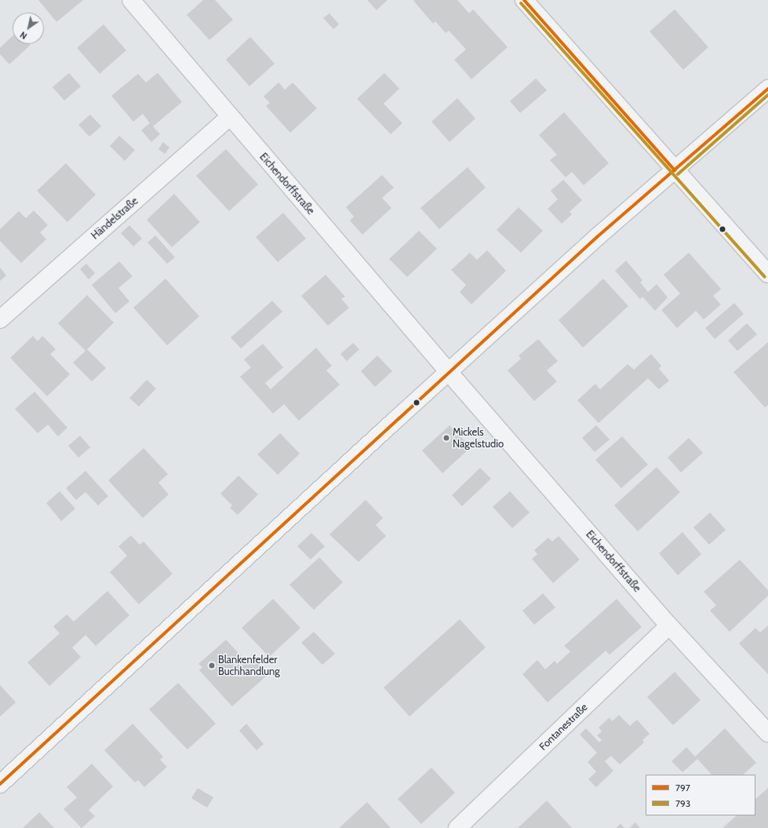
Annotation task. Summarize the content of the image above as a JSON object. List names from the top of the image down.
{
  "streets": {
    "street": ["Eichendorffstraße", "Händelstraße", "Fontanestraße"]
  },
  "crossings": [
    ["Eichendorffstraße", "Händelstraße"],
    ["Eichendorffstraße", "Fontanestraße"]
  ],
  "places": ["Mickels Nagelstudio", "Blankenfelder Buchhandlung"],
  "lines": ["transit line 797", "transit line 793"],
  "legend": ["797", "793"],
  "north": "bottom left"
}
